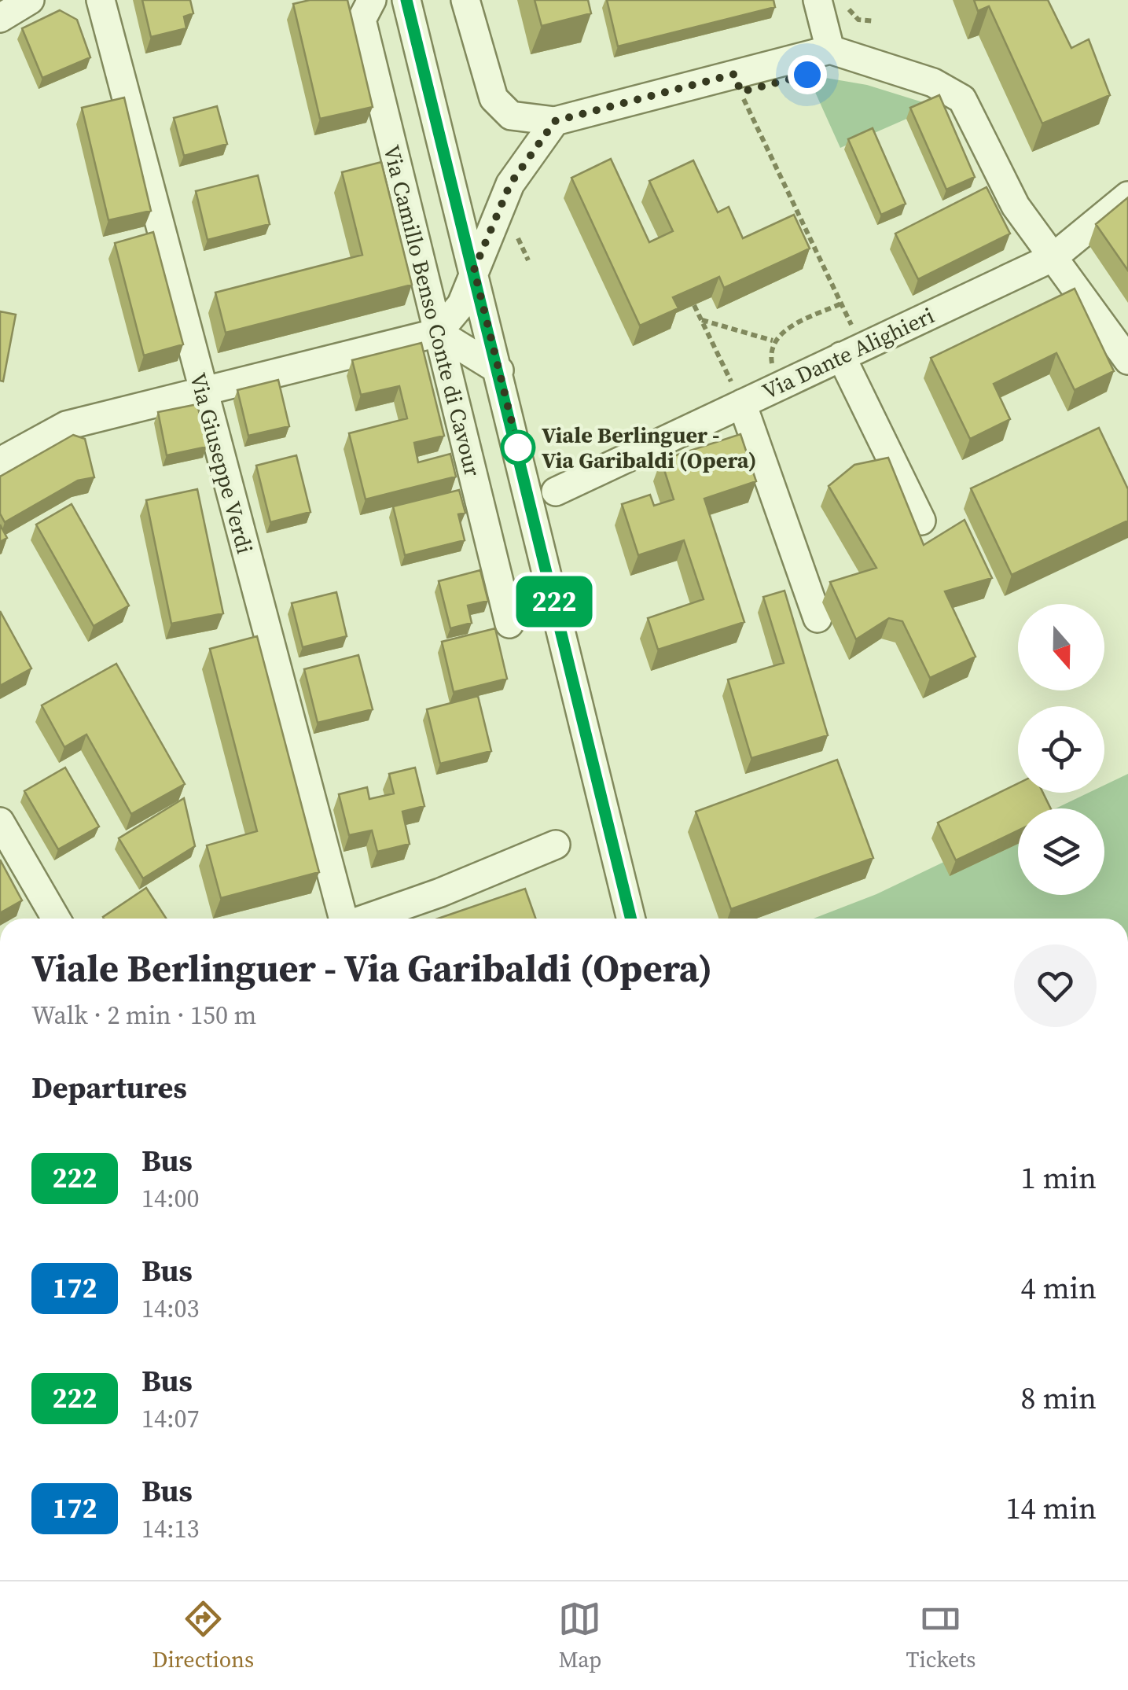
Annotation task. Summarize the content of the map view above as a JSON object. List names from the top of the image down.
{
  "streets": {
    "street": ["Via Camillo Benso Conte di Cavour", "Via Dante Alighieri", "Via Giuseppe Verdi"]
  },
  "places": ["Viale Berlinguer - Via Garibaldi (Opera)"],
  "lines": ["bus line 222"],
  "north": "bottom",
  "page": {
    "on_map": "222",
    "heading": [
      ["Viale Berlinguer - Via Garibaldi (Opera)", "Walk · 2 min · 150 m"],
      "Departures"
    ],
    "list": [
      {
        "mark": "222",
        "name": "Bus",
        "note": "14:00",
        "value": "1 min"
      },
      {
        "mark": "172",
        "name": "Bus",
        "note": "14:03",
        "value": "4 min"
      },
      {
        "mark": "222",
        "name": "Bus",
        "note": "14:07",
        "value": "8 min"
      },
      {
        "mark": "172",
        "name": "Bus",
        "note": "14:13",
        "value": "14 min"
      }
    ],
    "tabs": ["Directions", "Map", "Tickets"]
  }
}
